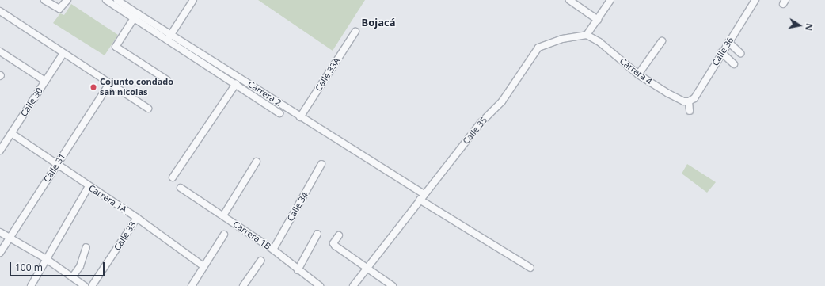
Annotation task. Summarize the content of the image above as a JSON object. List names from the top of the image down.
{
  "streets": {
    "street": [
      "Calle 36",
      "Carrera 4",
      "Calle 33A",
      "Carrera 2",
      "Calle 30",
      "Calle 35",
      "Calle 31",
      "Carrera 1A",
      "Calle 34",
      "Carrera 1B",
      "Calle 33"
    ]
  },
  "crossings": [
    ["Calle 36", "Carrera 4"],
    ["Carrera 4", "Calle 35"],
    ["Calle 33A", "Carrera 2"],
    ["Carrera 2", "Calle 35"],
    ["Calle 30", "Carrera 1A"],
    ["Calle 31", "Carrera 1A"],
    ["Carrera 1A", "Calle 33"],
    ["Calle 34", "Carrera 1B"]
  ],
  "districts": ["Bojacá"],
  "places": ["Cojunto condado san nicolas"],
  "scale_bar": "100 m",
  "north": "right"
}
